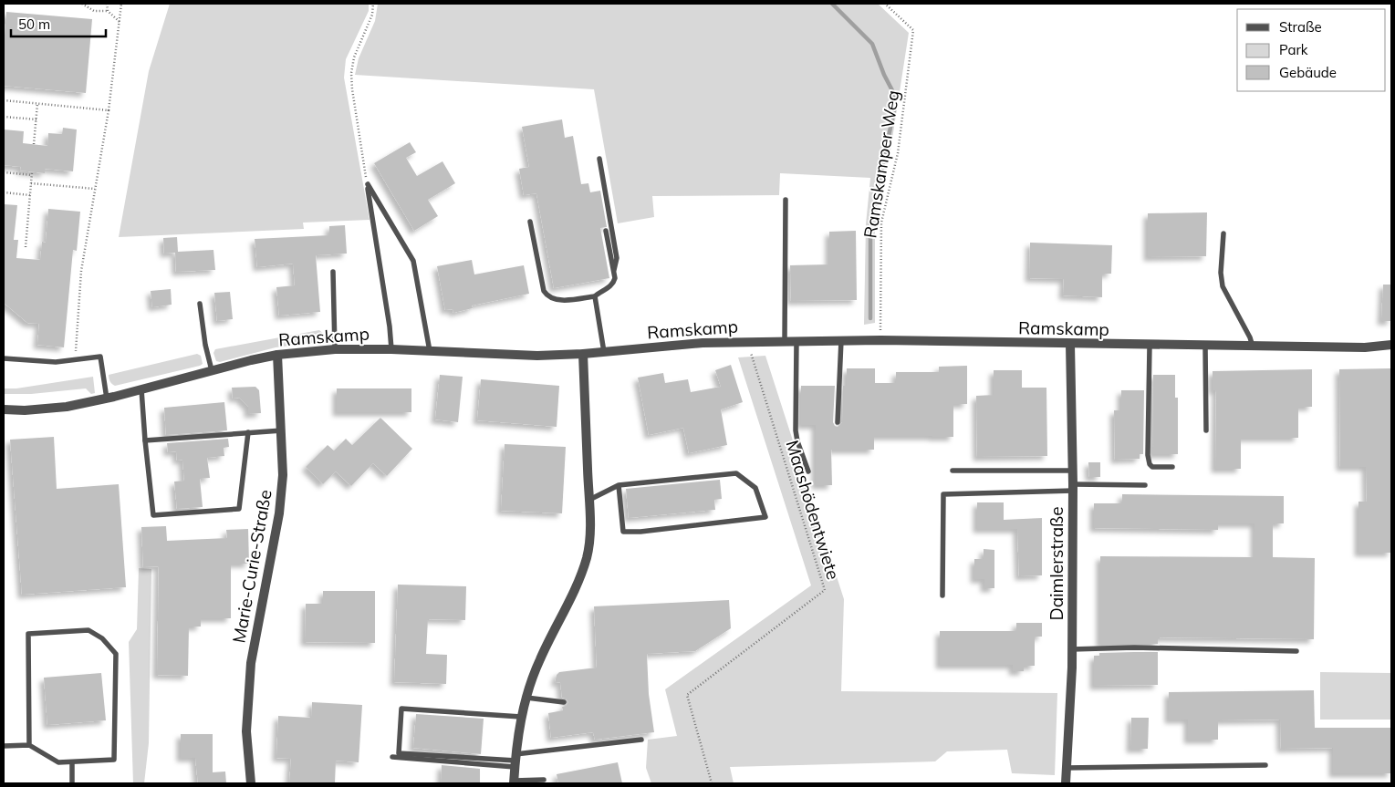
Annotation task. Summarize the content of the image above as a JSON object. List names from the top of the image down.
{
  "streets": {
    "street": ["Ramskamp", "Daimlerstraße", "Marie-Curie-Straße"],
    "path": ["Ramskamper Weg", "Maashödentwiete"]
  },
  "crossings": [
    ["Ramskamper Weg", "Ramskamp"],
    ["Ramskamp", "Maashödentwiete"],
    ["Ramskamp", "Daimlerstraße"],
    ["Ramskamp", "Marie-Curie-Straße"]
  ],
  "legend": ["Straße", "Park", "Gebäude"],
  "scale_bar": "50 m"
}
